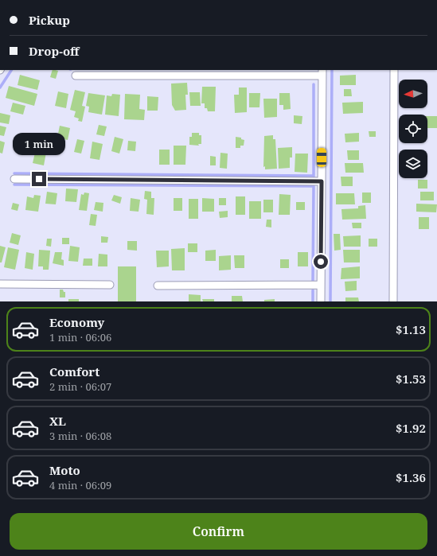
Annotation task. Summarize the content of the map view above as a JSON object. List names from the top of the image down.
{
  "north": "left",
  "page": {
    "banner": ["Pickup", "Drop-off"],
    "bubble": "1 min",
    "list": [
      {
        "name": "Economy",
        "note": "1 min · 06:06",
        "value": "$1.13"
      },
      {
        "name": "Comfort",
        "note": "2 min · 06:07",
        "value": "$1.53"
      },
      {
        "name": "XL",
        "note": "3 min · 06:08",
        "value": "$1.92"
      },
      {
        "name": "Moto",
        "note": "4 min · 06:09",
        "value": "$1.36"
      }
    ],
    "buttons": "Confirm"
  }
}
